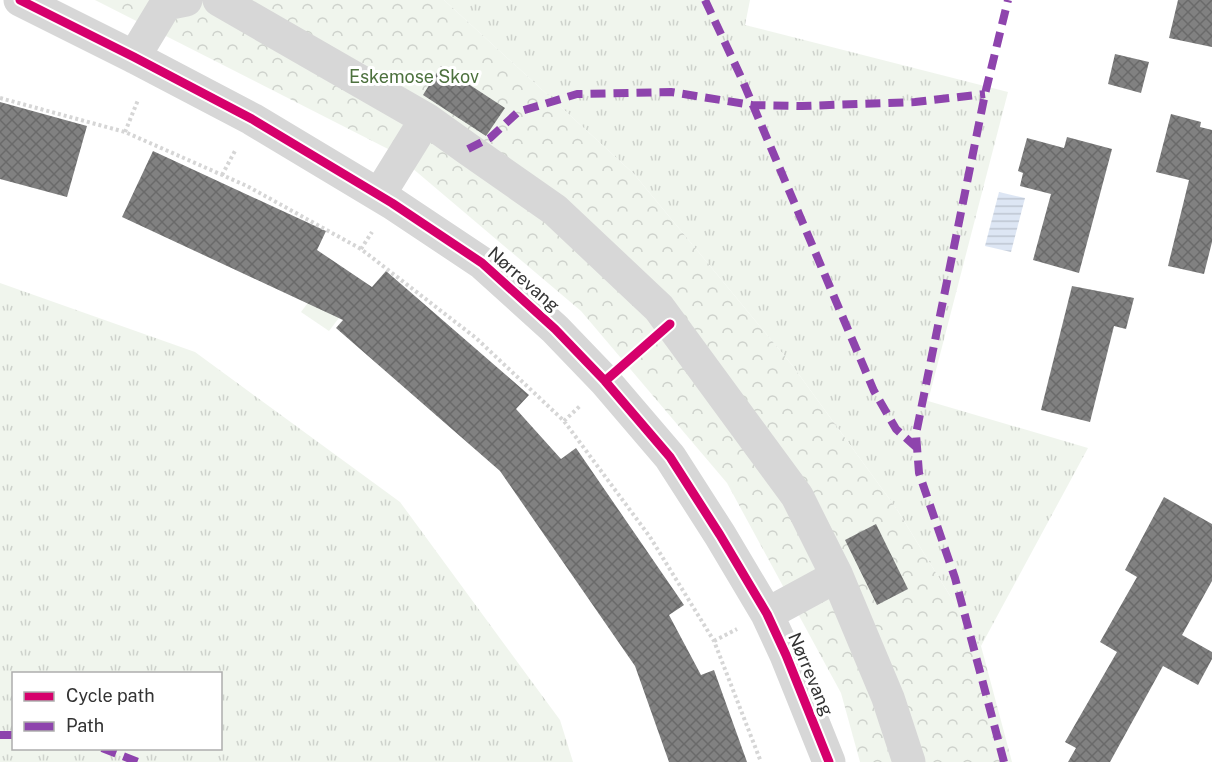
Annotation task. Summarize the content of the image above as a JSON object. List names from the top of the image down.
{
  "streets": {
    "street": ["Nørrevang"]
  },
  "parks": ["Eskemose Skov"],
  "legend": ["Cycle path", "Path"]
}
